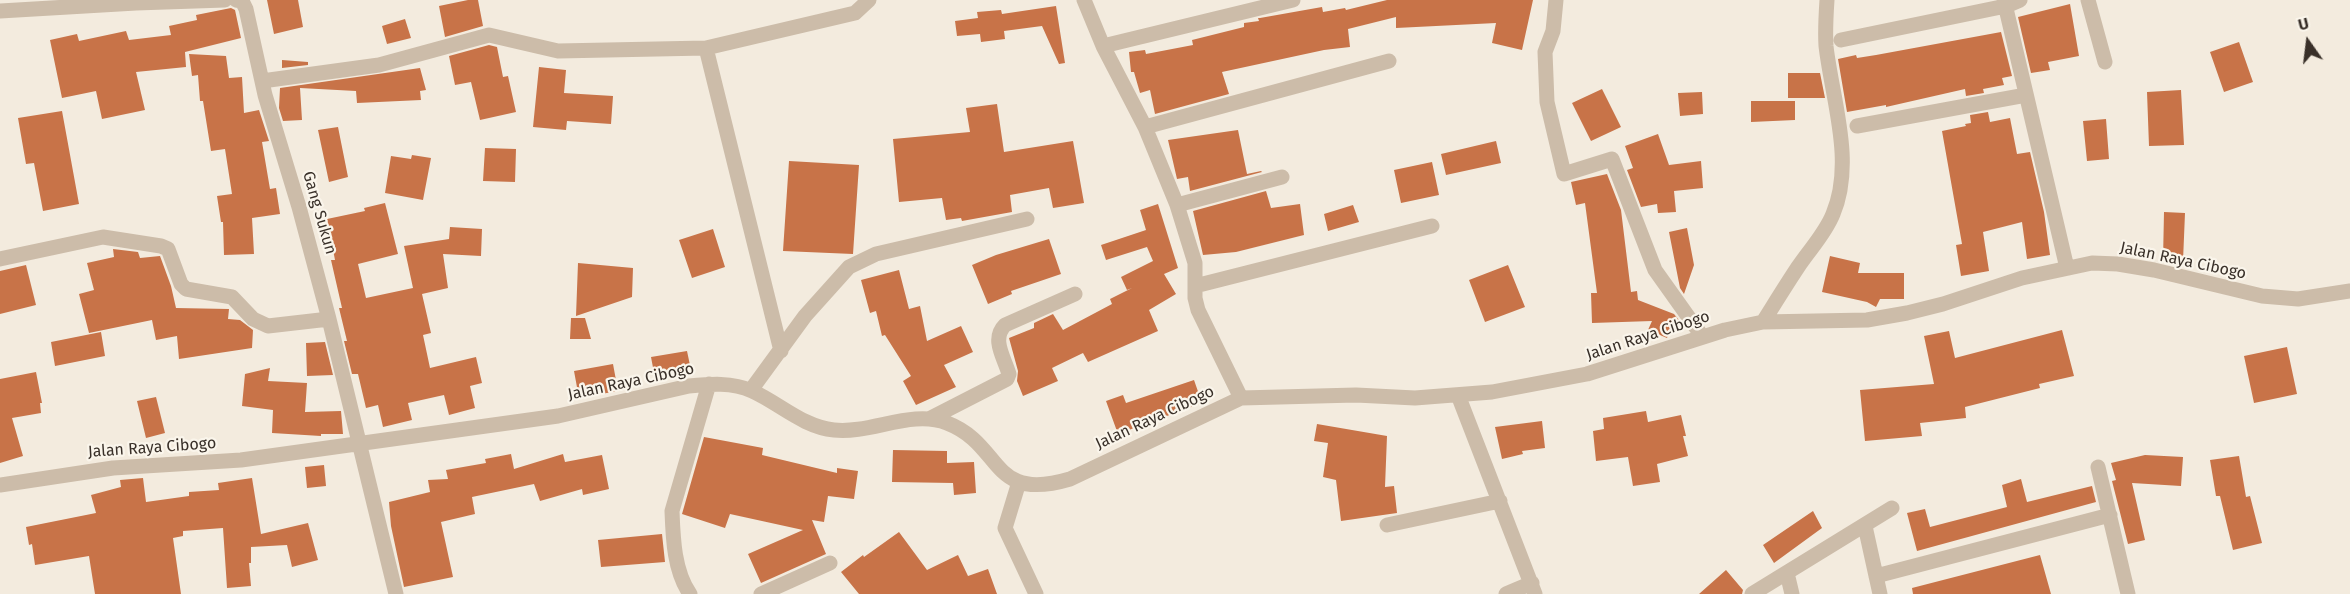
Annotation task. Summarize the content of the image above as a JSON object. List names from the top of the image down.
{
  "streets": {
    "street": ["Gang Sukun", "Jalan Raya Cibogo"]
  },
  "crossings": [
    ["Gang Sukun", "Jalan Raya Cibogo"]
  ],
  "north": "top"
}
